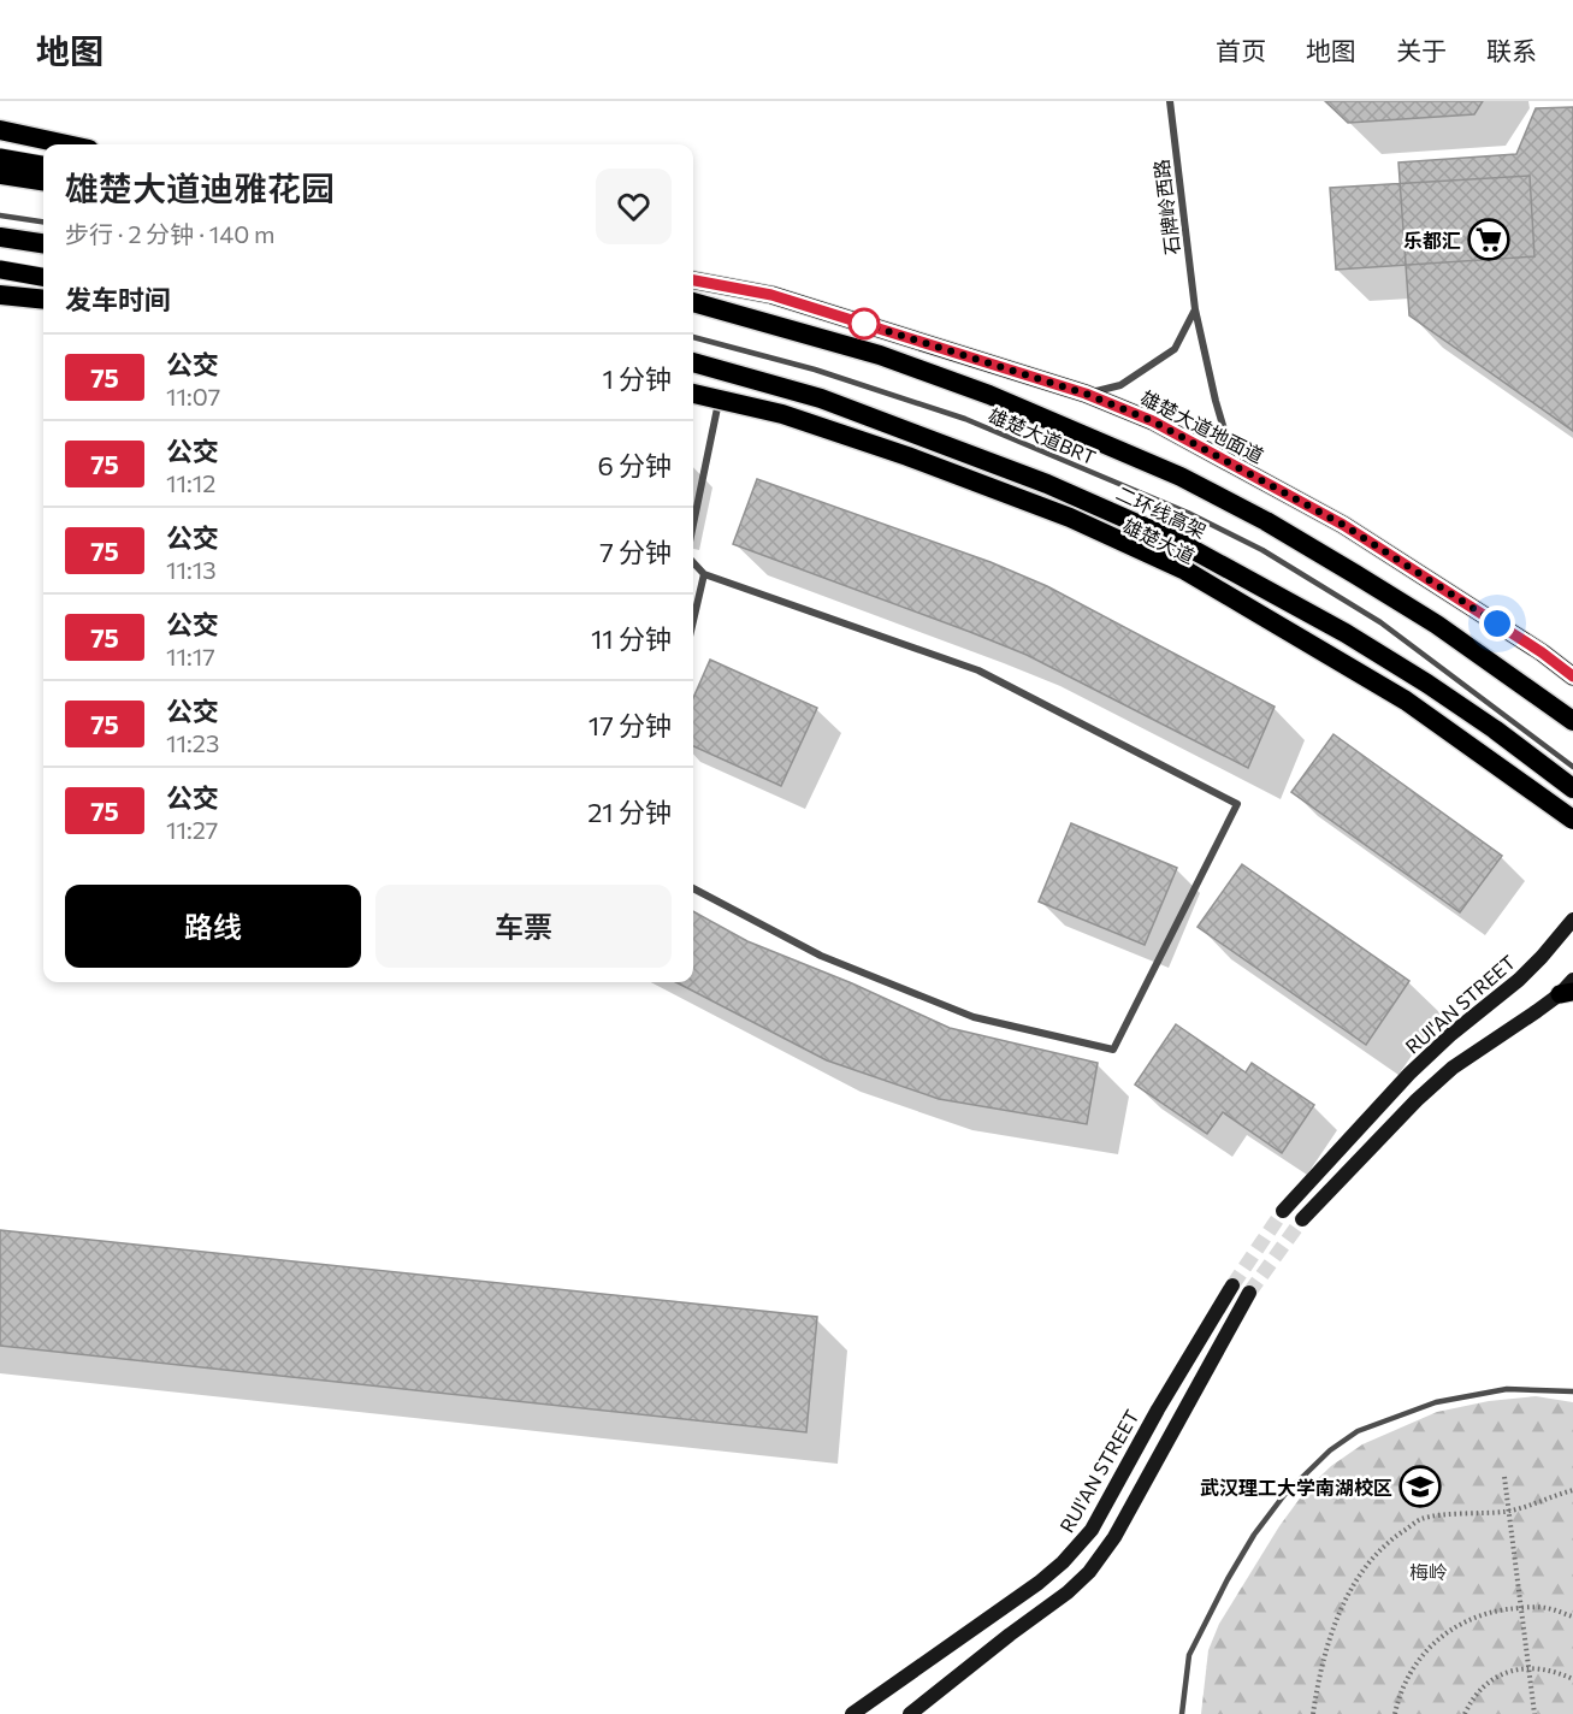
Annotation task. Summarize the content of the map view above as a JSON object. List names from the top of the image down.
{
  "streets": {
    "highway": ["二环线高架"],
    "main road": ["雄楚大道地面道", "雄楚大道", "RUI'AN STREET"],
    "street": ["石牌岭西路"],
    "lane": ["雄楚大道BRT"]
  },
  "crossings": [
    ["石牌岭西路", "雄楚大道地面道"]
  ],
  "parks": ["梅岭"],
  "places": {
    "supermarket": ["乐都汇"],
    "school or university": ["武汉理工大学南湖校区"]
  },
  "lines": ["bus line 75"],
  "page": {
    "header": "地图",
    "nav": [
      "首页",
      "地图",
      "关于",
      "联系"
    ],
    "heading": [
      ["雄楚大道迪雅花园", "步行 · 2 分钟 · 140 m"],
      "发车时间"
    ],
    "list": [
      {
        "mark": "75",
        "name": "公交",
        "note": "11:07",
        "value": "1 分钟"
      },
      {
        "mark": "75",
        "name": "公交",
        "note": "11:12",
        "value": "6 分钟"
      },
      {
        "mark": "75",
        "name": "公交",
        "note": "11:13",
        "value": "7 分钟"
      },
      {
        "mark": "75",
        "name": "公交",
        "note": "11:17",
        "value": "11 分钟"
      },
      {
        "mark": "75",
        "name": "公交",
        "note": "11:23",
        "value": "17 分钟"
      },
      {
        "mark": "75",
        "name": "公交",
        "note": "11:27",
        "value": "21 分钟"
      }
    ],
    "buttons": ["路线", "车票"]
  }
}
